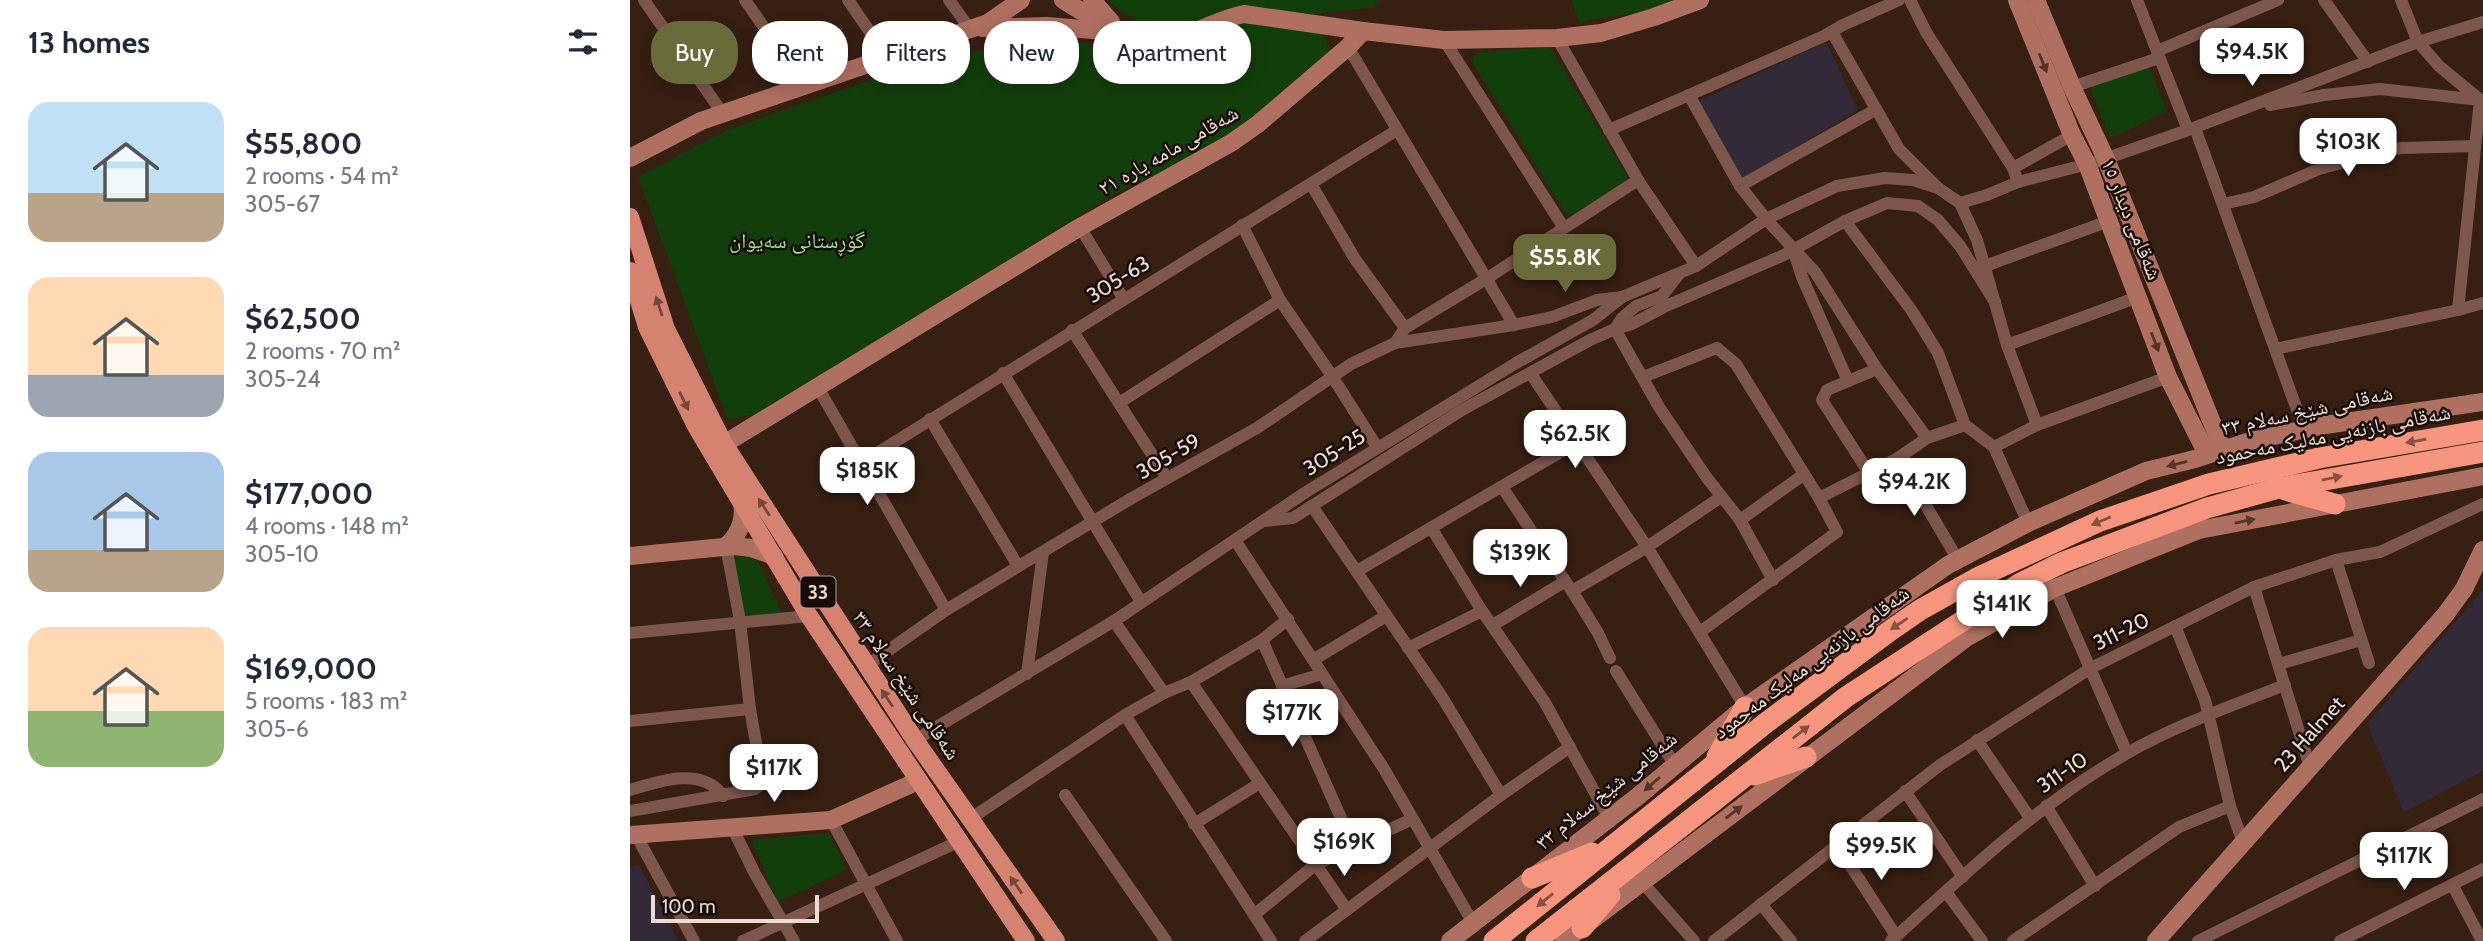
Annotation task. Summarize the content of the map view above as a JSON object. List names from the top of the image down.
{
  "streets": {
    "highway": ["شەقامی بازنەیی مەلیک مەحمود"],
    "main road": ["شەقامی شێخ سەلام ٣٣", "33"],
    "street": [
      "شەقامی مامە یارە ٢١",
      "شەقامی دیدار ١٥",
      "305-63",
      "305-25",
      "305-59",
      "311-20",
      "23 Halmet",
      "311-10"
    ]
  },
  "crossings": [
    ["شەقامی مامە یارە ٢١", "شەقامی شێخ سەلام ٣٣"],
    ["شەقامی دیدار ١٥", "شەقامی شێخ سەلام ٣٣"],
    ["شەقامی شێخ سەلام ٣٣", "305-25"],
    ["شەقامی شێخ سەلام ٣٣", "305-59"]
  ],
  "parks": ["گۆڕستانی سەیوان"],
  "scale_bar": "100 m",
  "page": {
    "heading": "13 homes",
    "chip": [
      "Buy",
      "Rent",
      "Filters",
      "New",
      "Apartment"
    ],
    "price": [
      "$94.5K",
      "$103K",
      "$55.8K",
      "$62.5K",
      "$185K",
      "$94.2K",
      "$139K",
      "$141K",
      "$177K",
      "$117K",
      "$169K",
      "$99.5K",
      "$117K"
    ],
    "list": [
      {
        "name": "$55,800",
        "note": "2 rooms · 54 m² · 305-67"
      },
      {
        "name": "$62,500",
        "note": "2 rooms · 70 m² · 305-24"
      },
      {
        "name": "$177,000",
        "note": "4 rooms · 148 m² · 305-10"
      },
      {
        "name": "$169,000",
        "note": "5 rooms · 183 m² · 305-6"
      }
    ],
    "scale": "100 m"
  }
}
